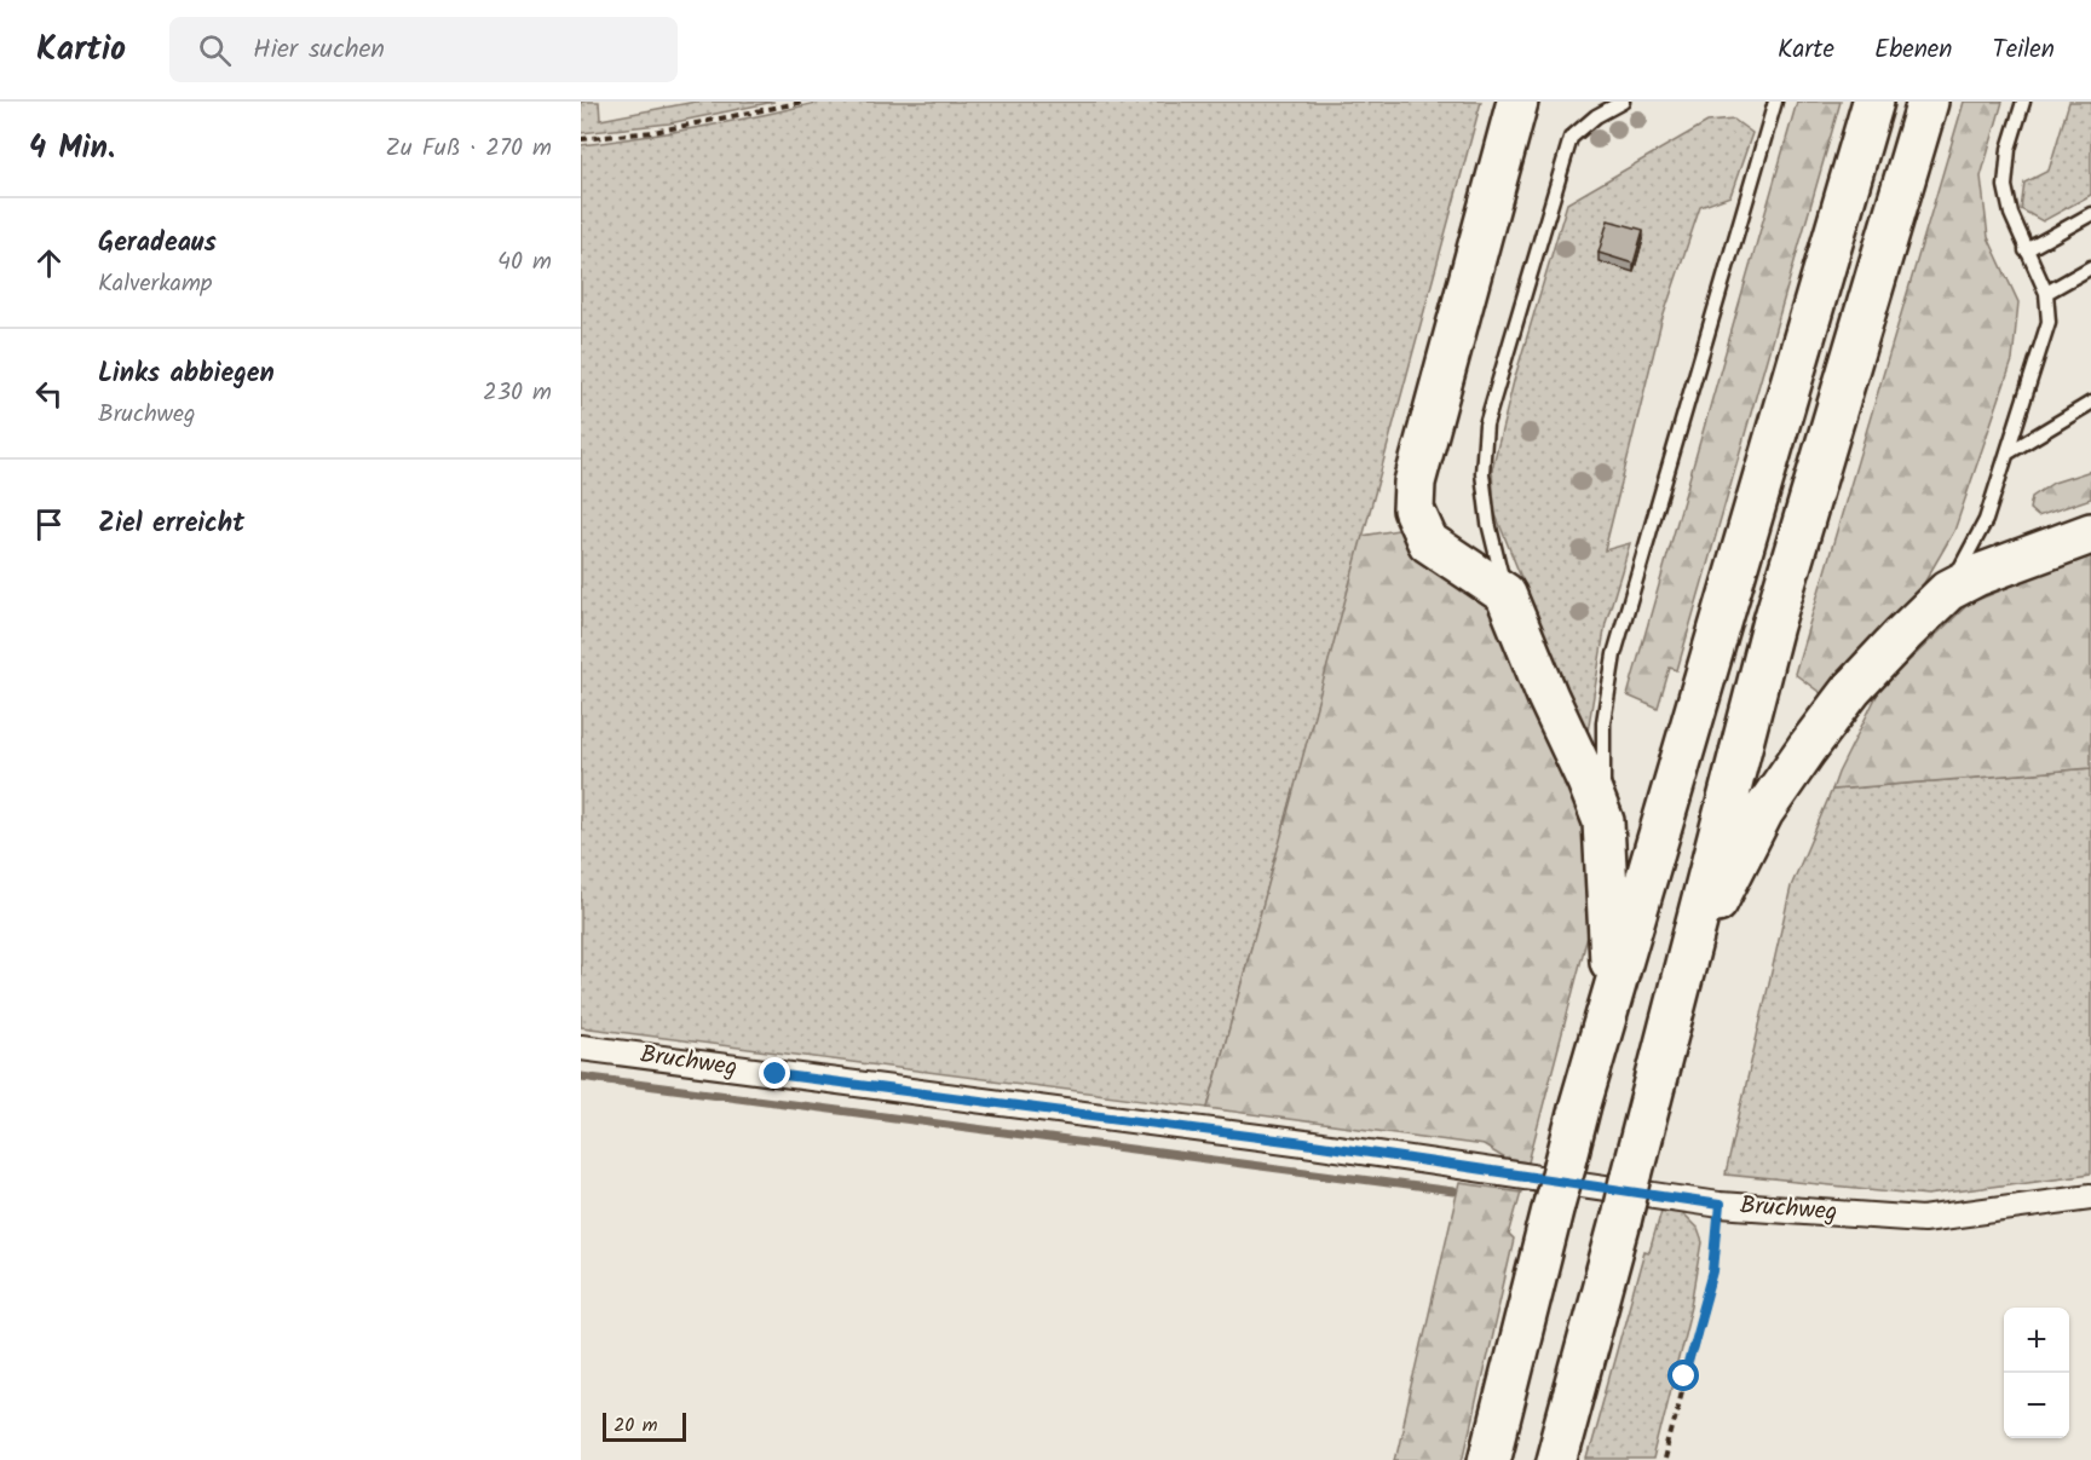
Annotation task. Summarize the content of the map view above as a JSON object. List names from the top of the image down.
{
  "streets": {
    "street": ["Bruchweg"]
  },
  "scale_bar": "20 m",
  "page": {
    "header": "Kartio",
    "search": "Hier suchen",
    "nav": ["Karte", "Ebenen", "Teilen"],
    "heading": ["4 Min.", "Zu Fuß · 270 m"],
    "list": [
      ["Geradeaus", "Kalverkamp", "40 m"],
      ["Links abbiegen", "Bruchweg", "230 m"],
      "Ziel erreicht"
    ],
    "map_buttons": ["+", "−"],
    "scale": "20 m"
  }
}
